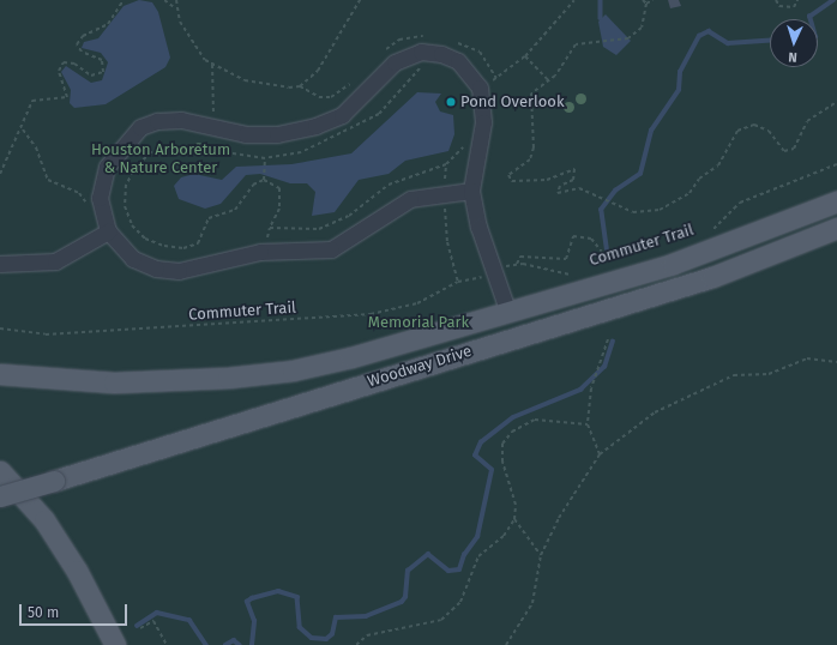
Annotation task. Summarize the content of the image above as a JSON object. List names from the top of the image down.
{
  "streets": {
    "main road": ["Woodway Drive"],
    "path": ["Commuter Trail"]
  },
  "parks": ["Houston Arboretum & Nature Center", "Memorial Park"],
  "places": ["Pond Overlook"],
  "scale_bar": "50 m",
  "north": "bottom"
}
